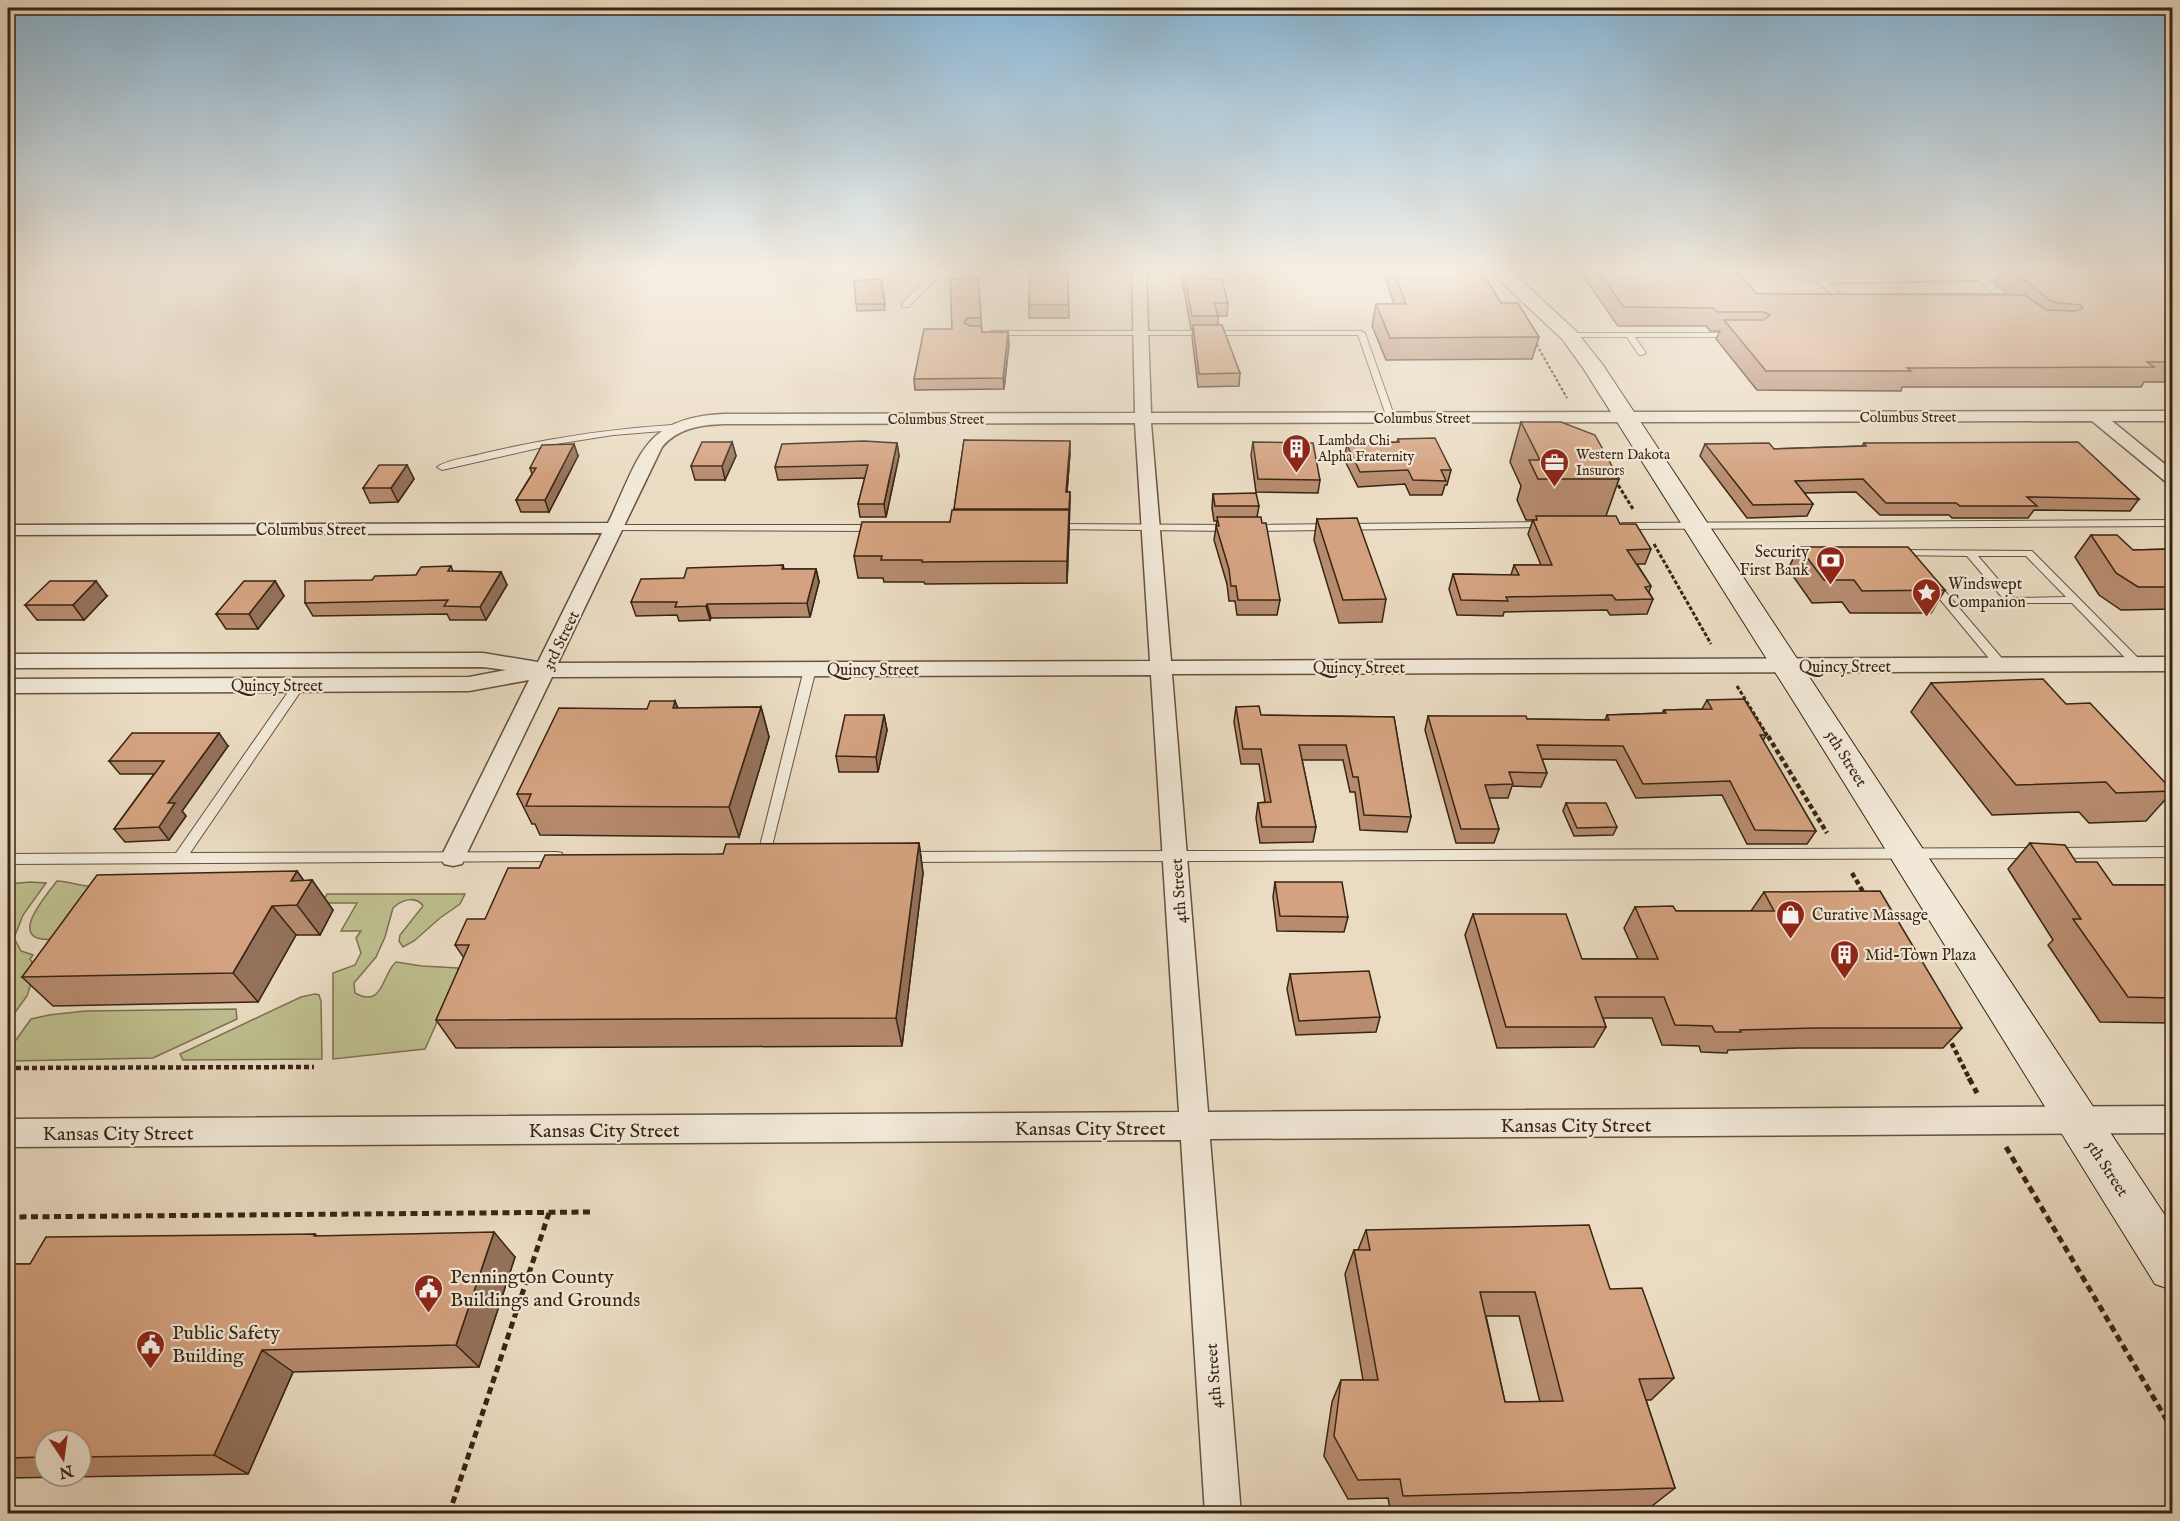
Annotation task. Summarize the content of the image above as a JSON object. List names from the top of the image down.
{
  "streets": {
    "main road": ["5th Street"],
    "street": [
      "Columbus Street",
      "3rd Street",
      "Quincy Street",
      "4th Street",
      "Kansas City Street"
    ]
  },
  "crossings": [
    ["Columbus Street", "3rd Street"],
    ["Columbus Street", "5th Street"],
    ["Columbus Street", "4th Street"],
    ["3rd Street", "Quincy Street"],
    ["Quincy Street", "5th Street"],
    ["Quincy Street", "4th Street"],
    ["5th Street", "Kansas City Street"],
    ["4th Street", "Kansas City Street"]
  ],
  "places": {
    "building": ["Lambda Chi Alpha Fraternity", "Mid-Town Plaza"],
    "office": ["Western Dakota Insurors"],
    "bank": ["Security First Bank"],
    "place": ["Windswept Companion"],
    "shop": ["Curative Massage"],
    "public building": ["Pennington County Buildings and Grounds", "Public Safety Building"]
  },
  "north": "bottom"
}
